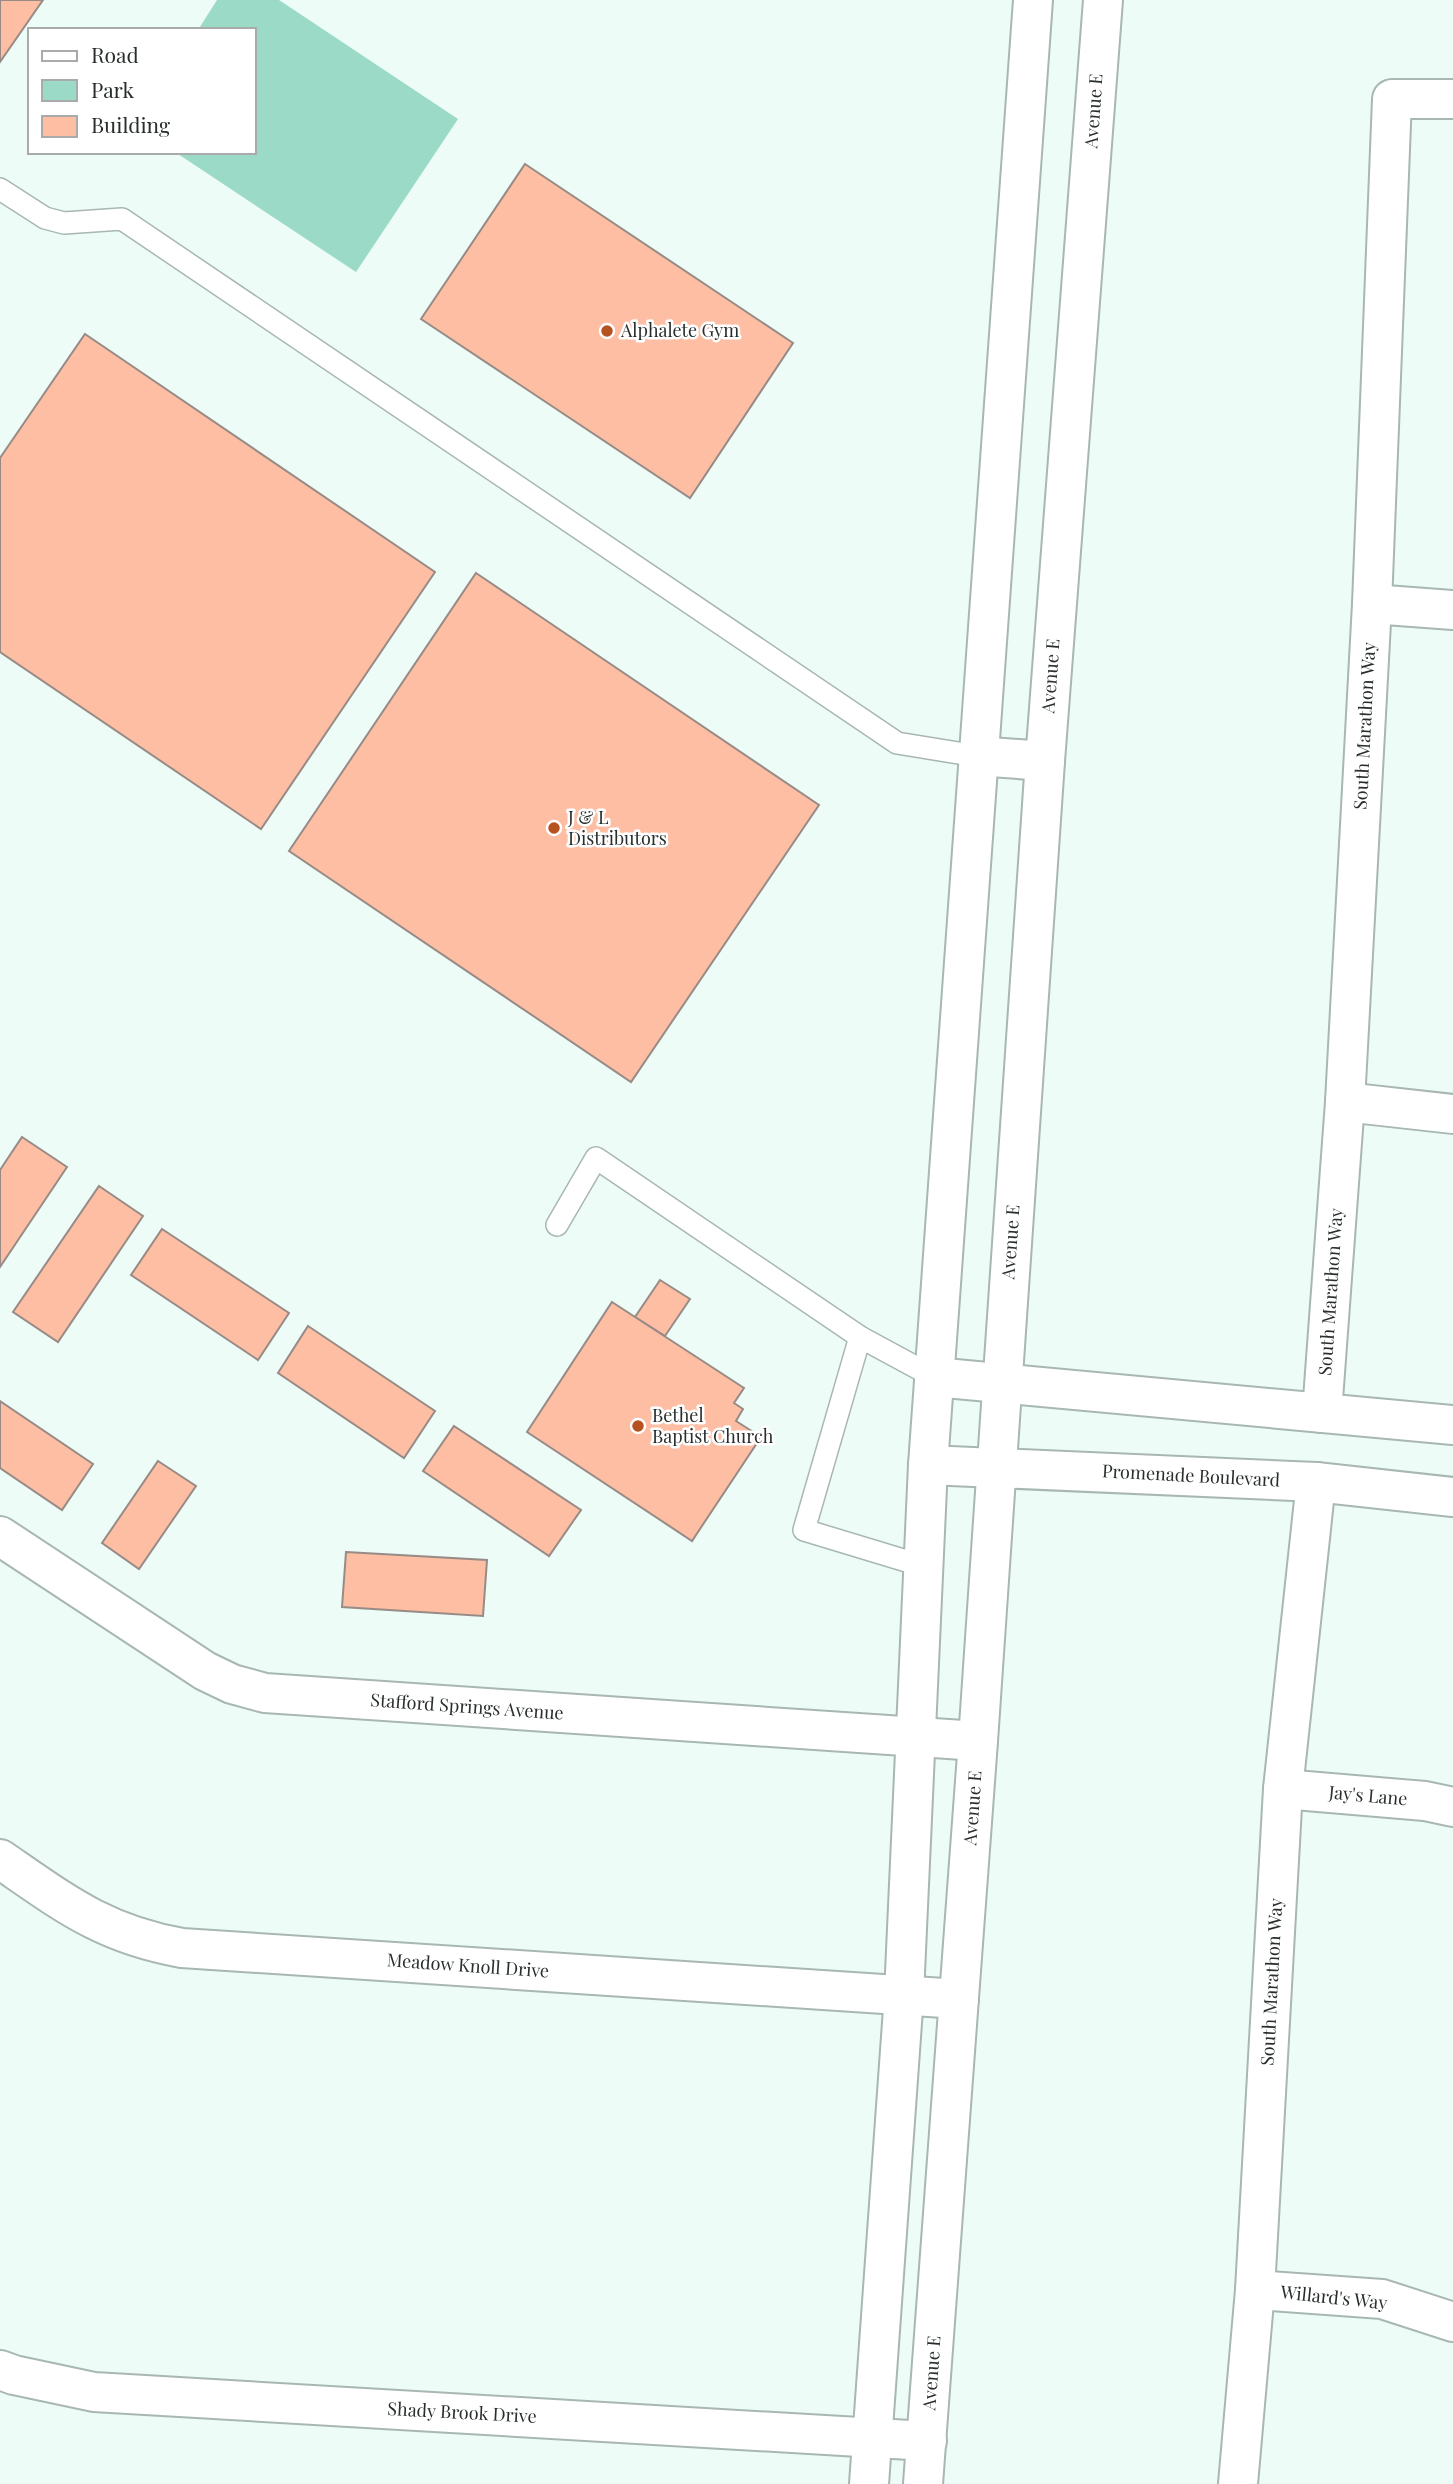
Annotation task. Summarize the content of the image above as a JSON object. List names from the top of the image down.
{
  "streets": {
    "street": [
      "Avenue E",
      "South Marathon Way",
      "Promenade Boulevard",
      "Stafford Springs Avenue",
      "Jay's Lane",
      "Meadow Knoll Drive",
      "Willard's Way",
      "Shady Brook Drive"
    ]
  },
  "crossings": [
    ["Avenue E", "Promenade Boulevard"],
    ["Avenue E", "Stafford Springs Avenue"],
    ["Avenue E", "Meadow Knoll Drive"],
    ["Avenue E", "Shady Brook Drive"],
    ["South Marathon Way", "Promenade Boulevard"],
    ["South Marathon Way", "Jay's Lane"],
    ["South Marathon Way", "Willard's Way"]
  ],
  "places": ["Alphalete Gym", "J & L Distributors", "Bethel Baptist Church"],
  "legend": ["Road", "Park", "Building"]
}
